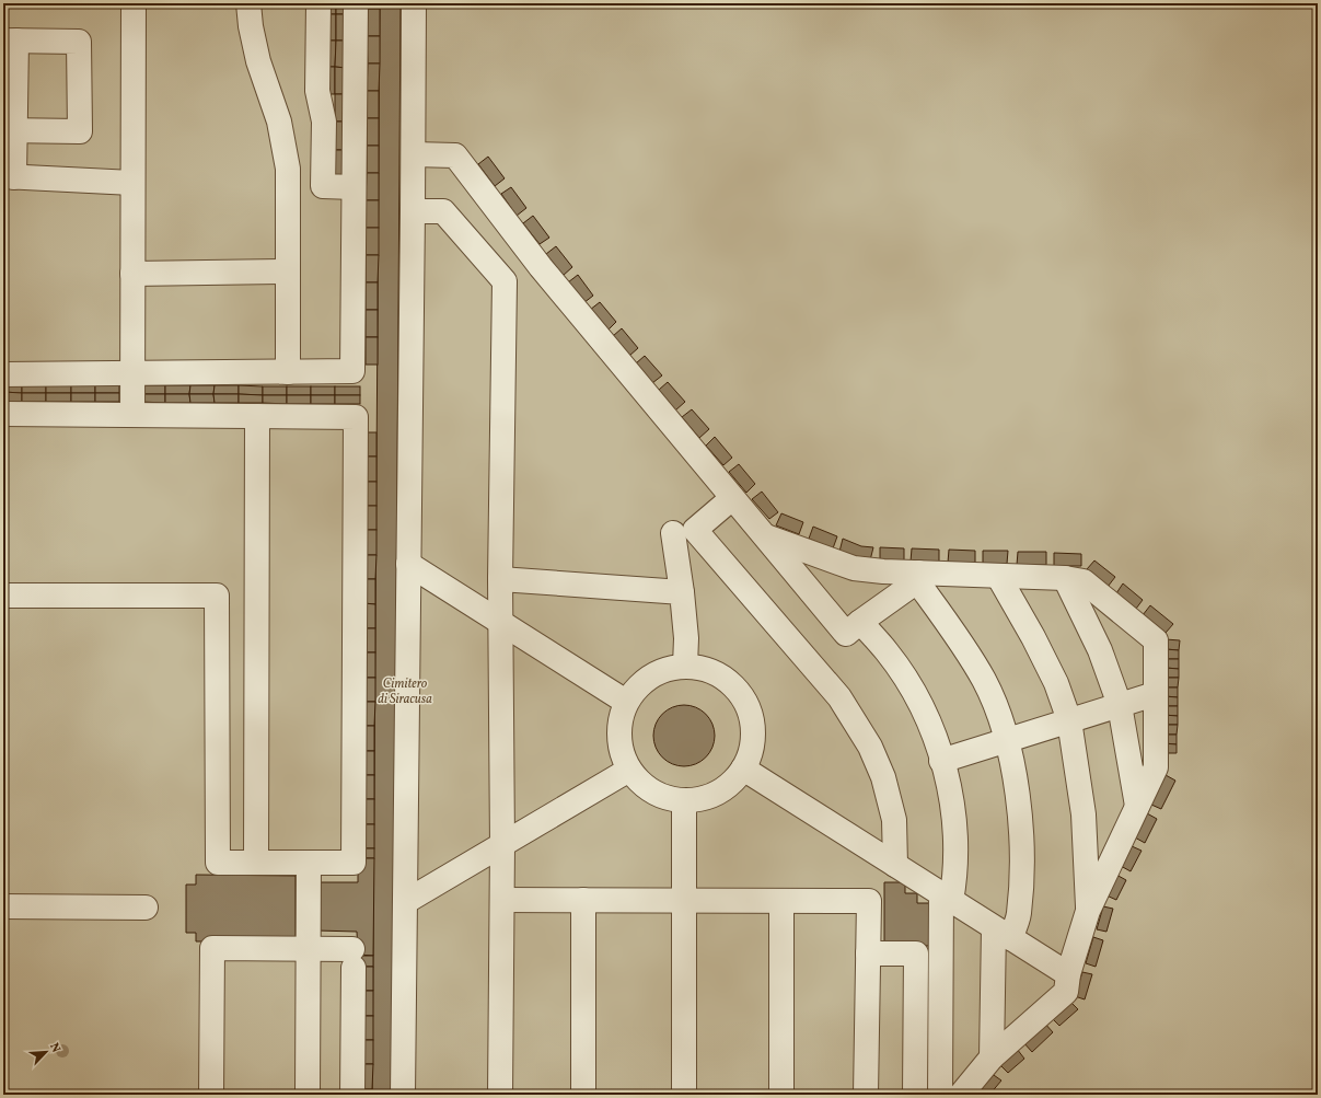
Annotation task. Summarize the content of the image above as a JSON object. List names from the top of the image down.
{
  "parks": ["Cimitero di Siracusa"],
  "north": "top right"
}
